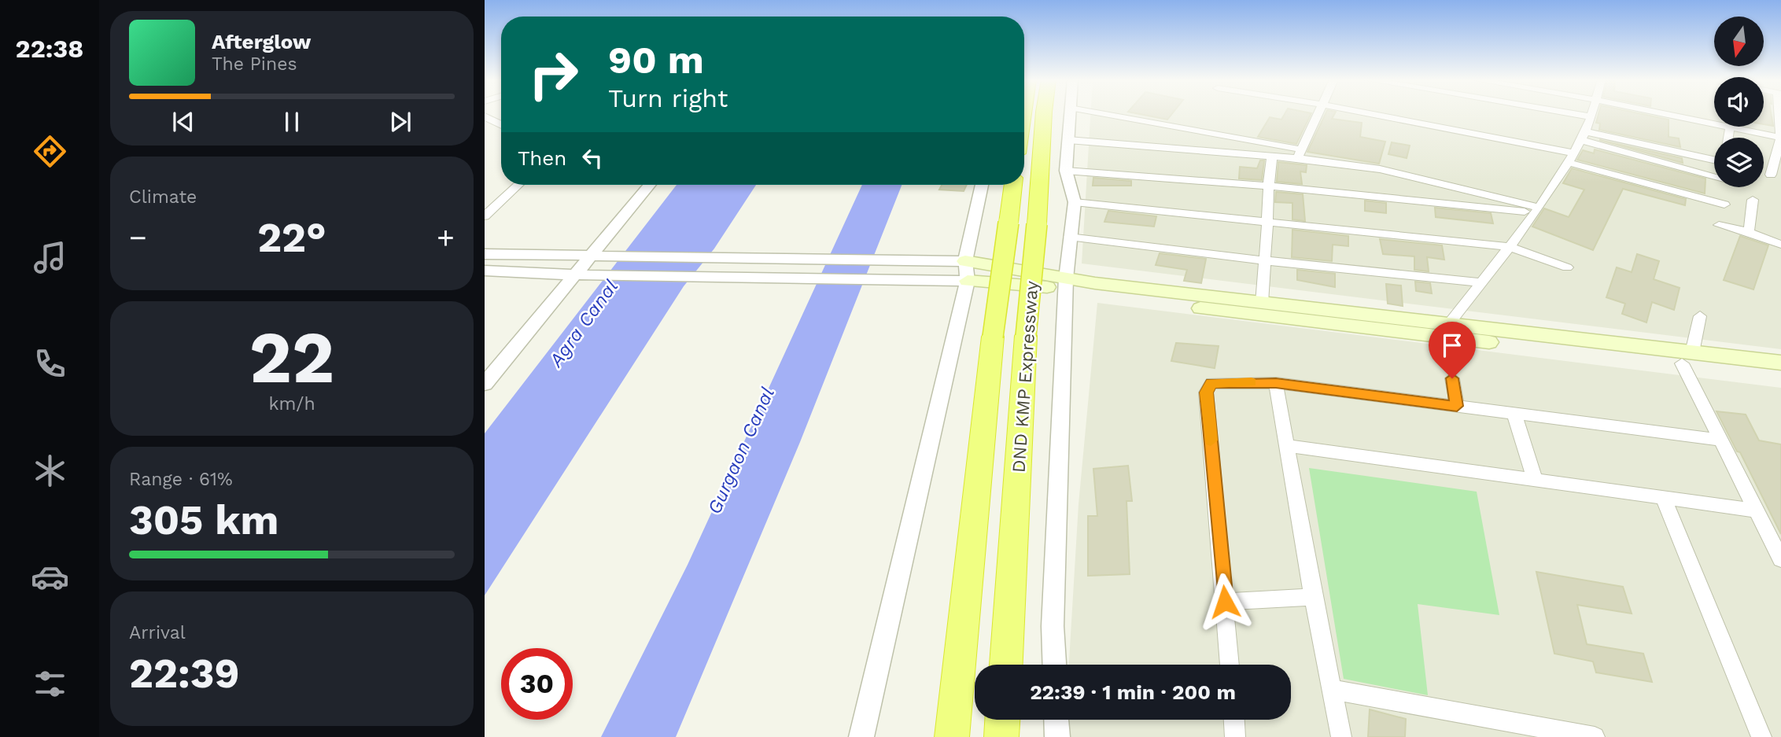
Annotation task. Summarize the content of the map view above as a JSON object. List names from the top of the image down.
{
  "streets": {
    "highway": ["DND KMP Expressway"]
  },
  "water": ["Agra Canal", "Gurgaon Canal"],
  "north": "bottom",
  "page": {
    "tabs": "22:38",
    "turn": ["90 m", "Turn right"],
    "song": ["Afterglow", "The Pines"],
    "then": "Then",
    "tile": [
      "Climate",
      ["22", "km/h"],
      ["Range · 61%", "305 km"],
      ["Arrival", "22:39"]
    ],
    "heat": ["−", "22°", "+"],
    "limit": "30",
    "trip": "22:39 · 1 min · 200 m"
  }
}
